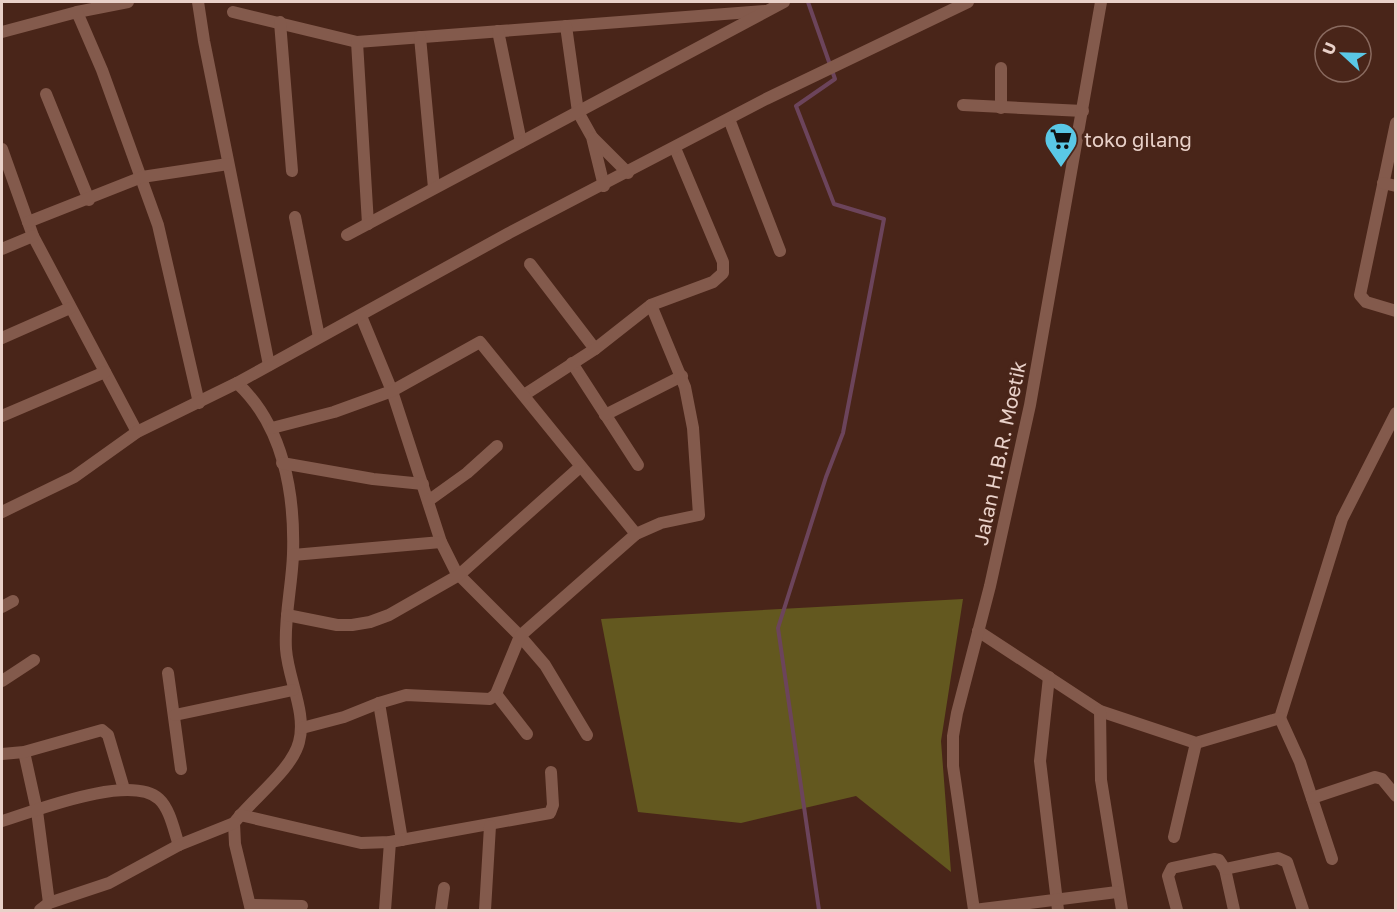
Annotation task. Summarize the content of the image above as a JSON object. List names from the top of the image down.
{
  "streets": {
    "street": ["Jalan H.B.R. Moetik"]
  },
  "places": {
    "supermarket": ["toko gilang"]
  },
  "north": "left"
}
